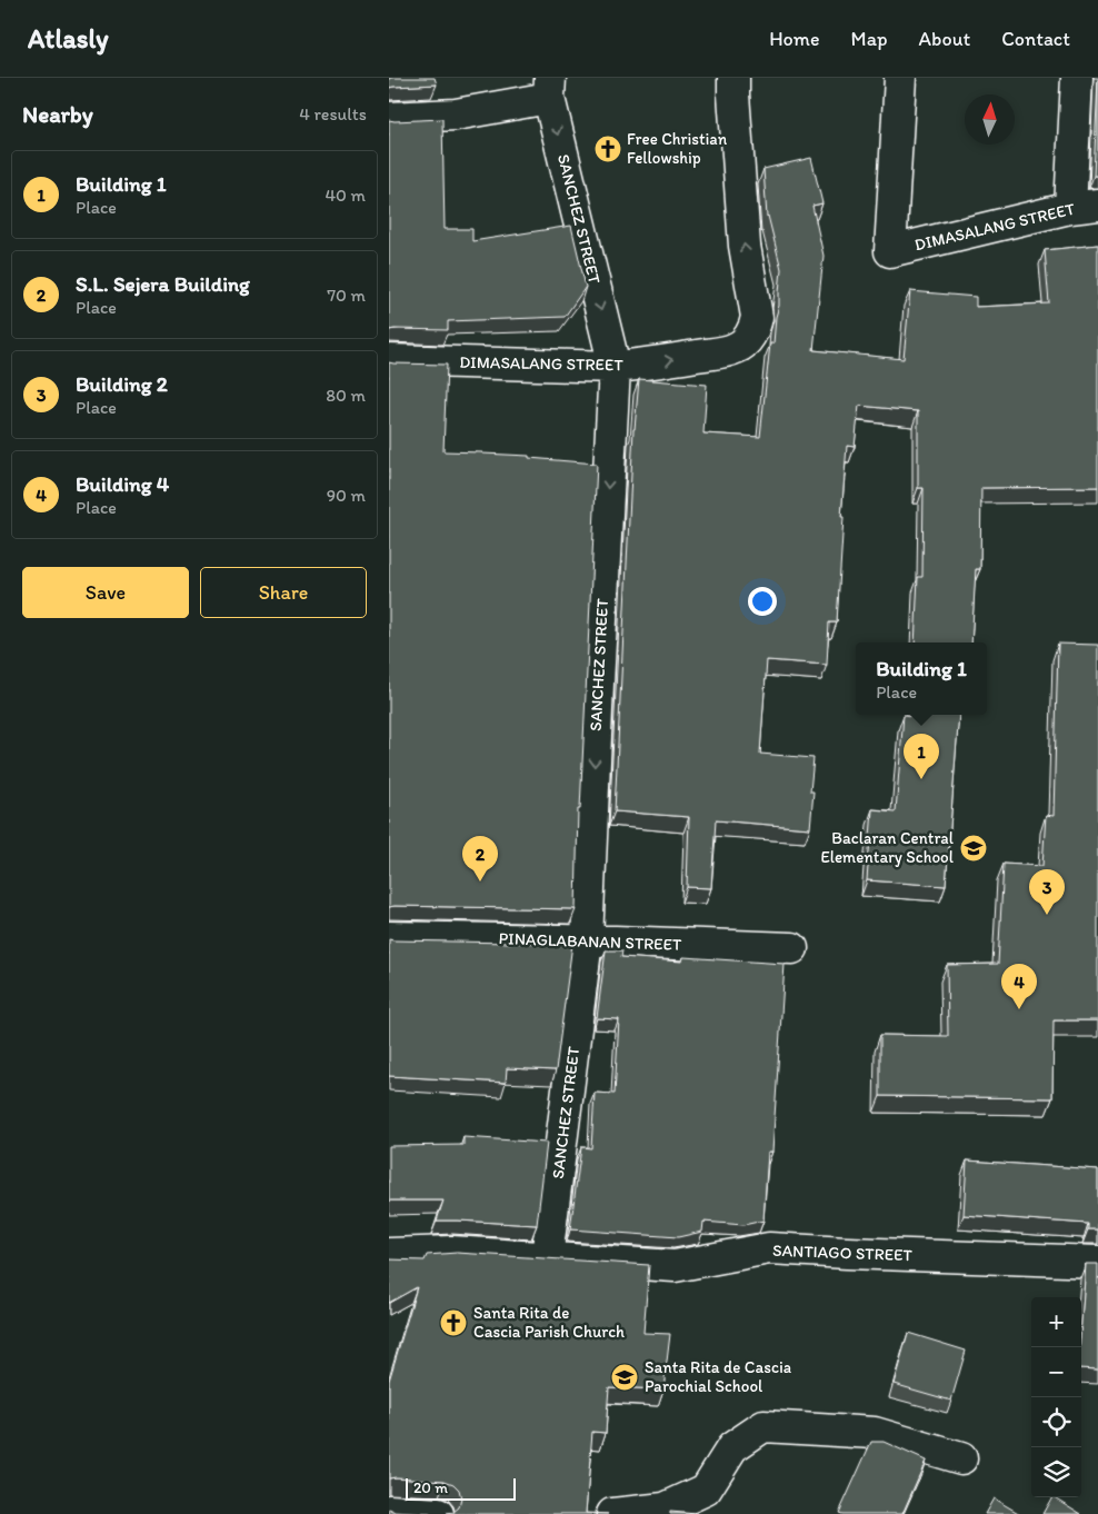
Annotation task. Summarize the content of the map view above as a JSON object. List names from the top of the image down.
{
  "streets": {
    "street": [
      "SANCHEZ STREET",
      "DIMASALANG STREET",
      "PINAGLABANAN STREET",
      "SANTIAGO STREET"
    ]
  },
  "crossings": [
    ["SANCHEZ STREET", "DIMASALANG STREET"],
    ["SANCHEZ STREET", "PINAGLABANAN STREET"],
    ["SANCHEZ STREET", "SANTIAGO STREET"]
  ],
  "one_way": ["SANCHEZ STREET"],
  "places": {
    "church": ["Free Christian Fellowship", "Santa Rita de Cascia Parish Church"],
    "school or university": ["Baclaran Central Elementary School", "Santa Rita de Cascia Parochial School"]
  },
  "scale_bar": "20 m",
  "north": "top",
  "page": {
    "header": "Atlasly",
    "nav": [
      "Home",
      "Map",
      "About",
      "Contact"
    ],
    "heading": ["Nearby", "4 results"],
    "list": [
      {
        "mark": "1",
        "name": "Building 1",
        "note": "Place",
        "value": "40 m"
      },
      {
        "mark": "2",
        "name": "S.L. Sejera Building",
        "note": "Place",
        "value": "70 m"
      },
      {
        "mark": "3",
        "name": "Building 2",
        "note": "Place",
        "value": "80 m"
      },
      {
        "mark": "4",
        "name": "Building 4",
        "note": "Place",
        "value": "90 m"
      }
    ],
    "buttons": ["Save", "Share"],
    "popup": ["Building 1", "Place"],
    "pins": [
      "1",
      "2",
      "3",
      "4"
    ],
    "map_buttons": ["+", "−"],
    "scale": "20 m"
  }
}
